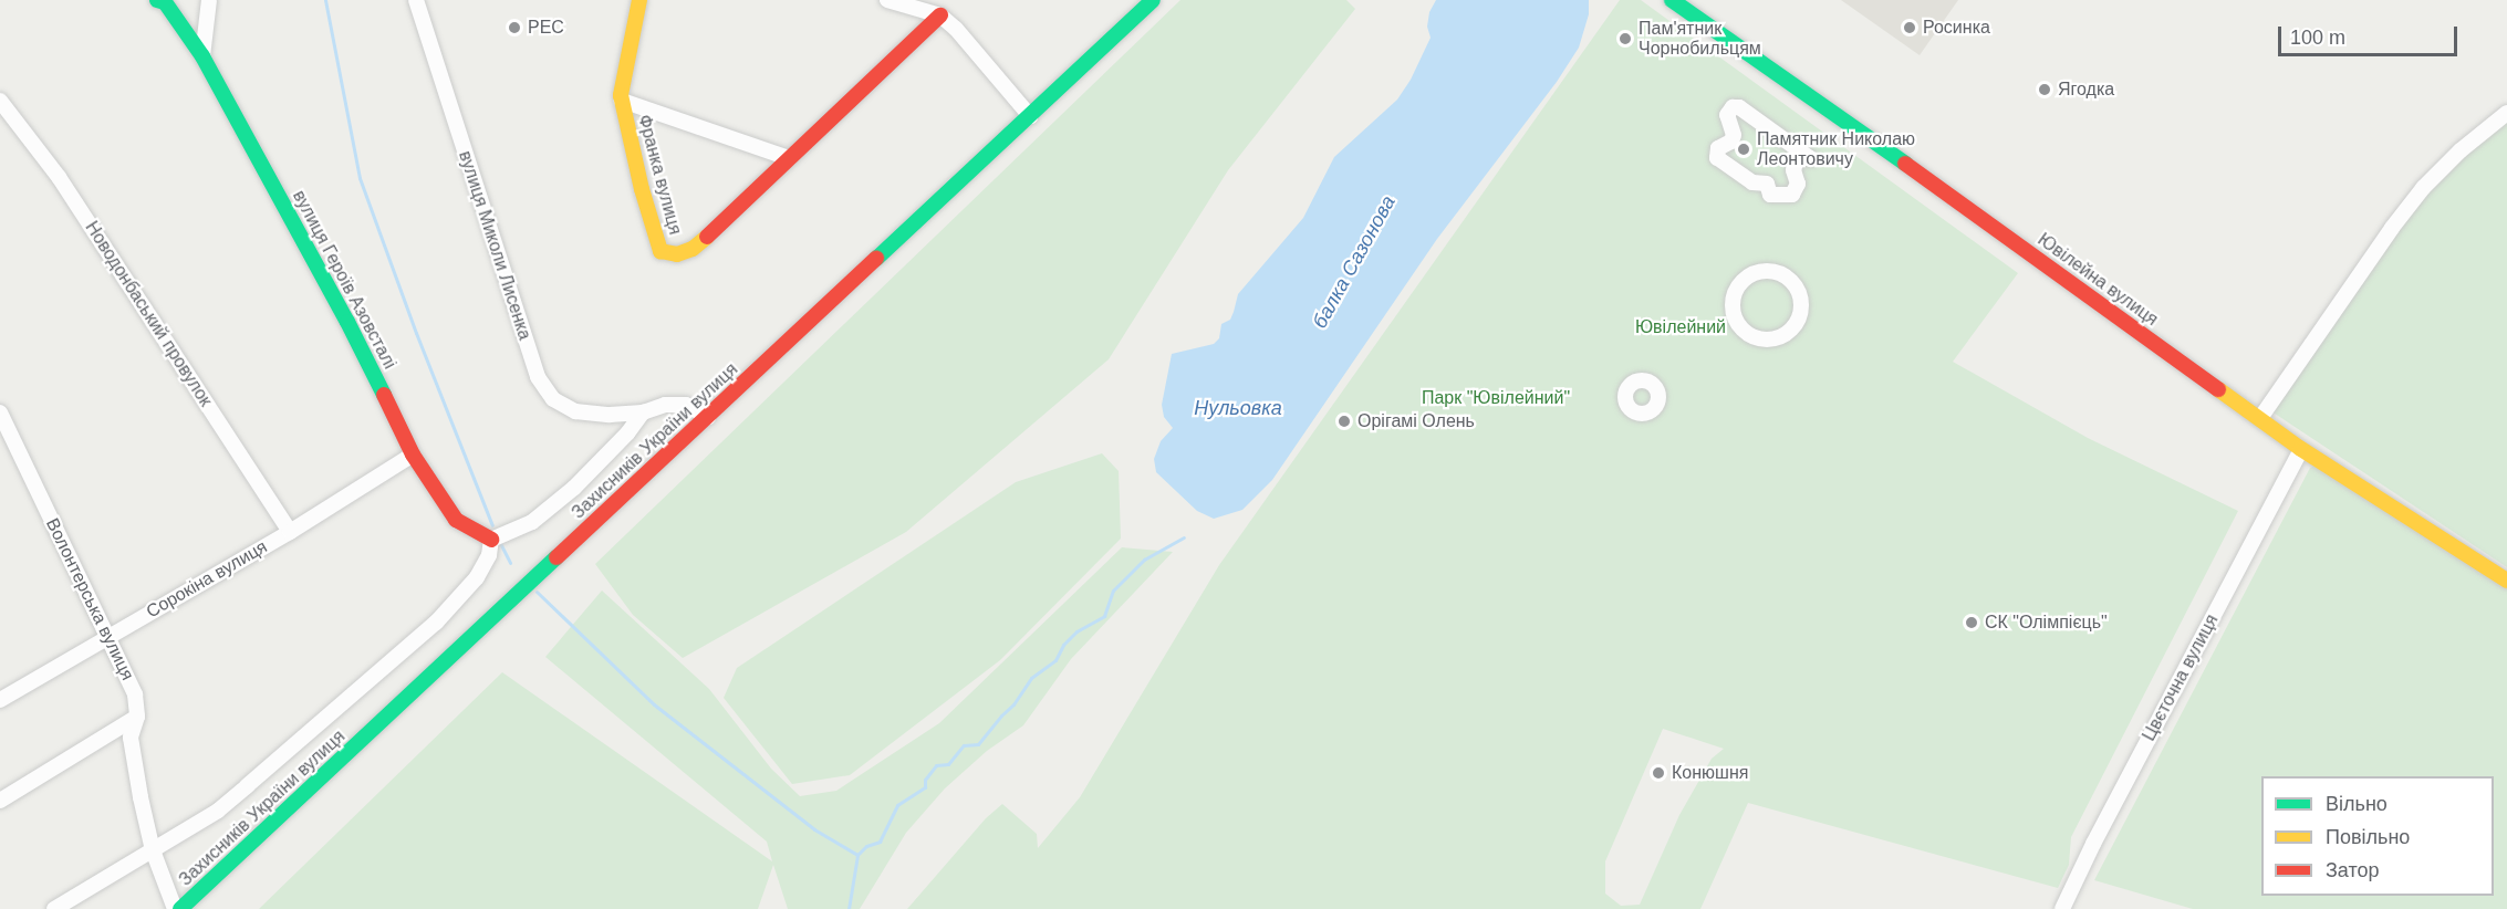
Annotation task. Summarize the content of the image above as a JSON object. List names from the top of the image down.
{
  "streets": {
    "main road": [
      "Франка вулиця",
      "вулиця Героїв Азовсталі",
      "Ювілейна вулиця",
      "Захисників України вулиця"
    ],
    "street": [
      "вулиця Миколи Лисенка",
      "Новодонбаський провулок",
      "Сорокіна вулиця",
      "Волонтерська вулиця",
      "Цвєточна вулиця"
    ]
  },
  "crossings": [
    ["вулиця Миколи Лисенка", "Захисників України вулиця"],
    ["вулиця Героїв Азовсталі", "Сорокіна вулиця"],
    ["Ювілейна вулиця", "Цвєточна вулиця"],
    ["Новодонбаський провулок", "Сорокіна вулиця"],
    ["Сорокіна вулиця", "Волонтерська вулиця"]
  ],
  "water": ["балка Сазонова", "Нульовка"],
  "parks": ["Ювілейний", "Парк \"Ювілейний\""],
  "places": [
    "РЕС",
    "Росинка",
    "Пам'ятник Чорнобильцям",
    "Ягодка",
    "Памятник Николаю Леонтовичу",
    "Орігамі Олень",
    "СК \"Олімпієць\"",
    "Конюшня"
  ],
  "legend": ["Вільно", "Повільно", "Затор"],
  "scale_bar": "100 m"
}
